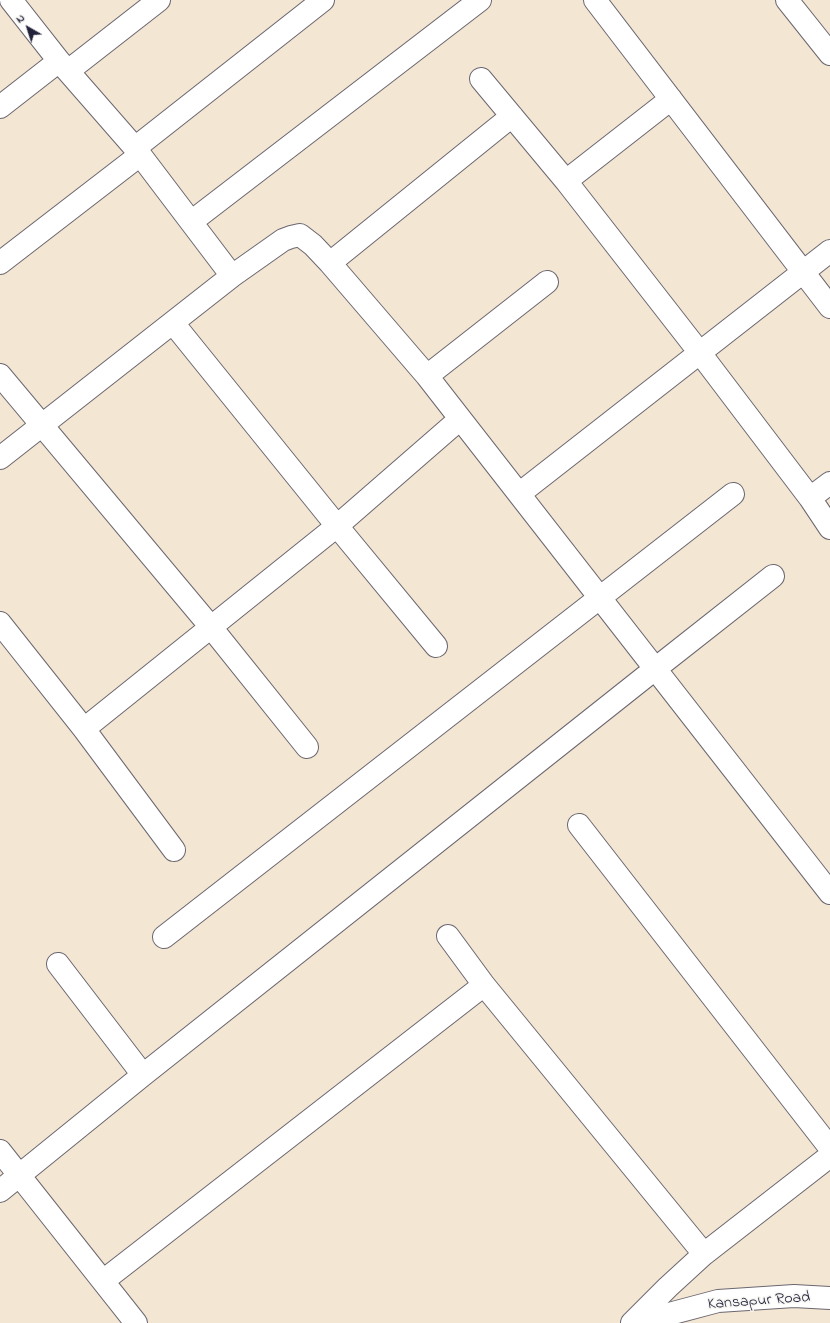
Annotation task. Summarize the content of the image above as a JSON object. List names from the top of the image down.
{
  "streets": {
    "street": ["Kansapur Road"]
  },
  "north": "top left"
}
